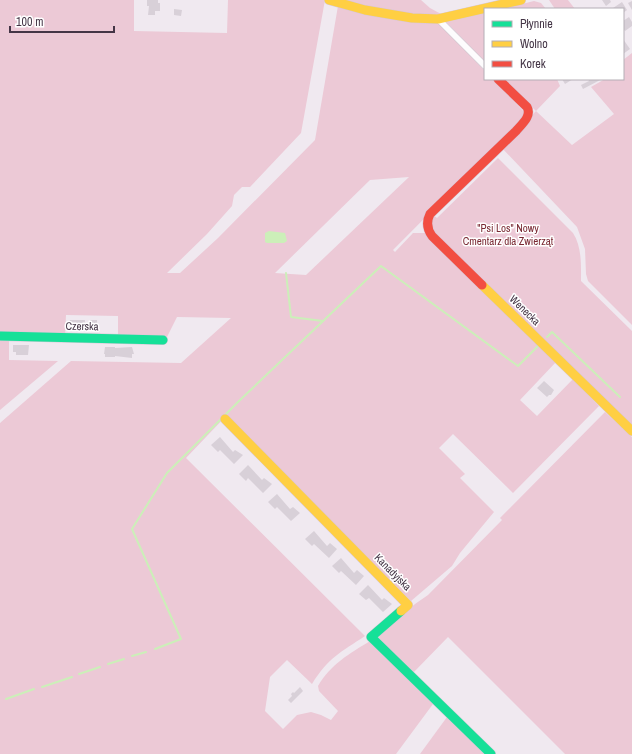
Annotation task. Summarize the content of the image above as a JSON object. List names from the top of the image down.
{
  "streets": {
    "street": ["Wenecka", "Czerska", "Kanadyjska"]
  },
  "parks": ["\"Psi Los\" Nowy Cmentarz dla Zwierząt"],
  "legend": ["Płynnie", "Wolno", "Korek"],
  "scale_bar": "100 m"
}
